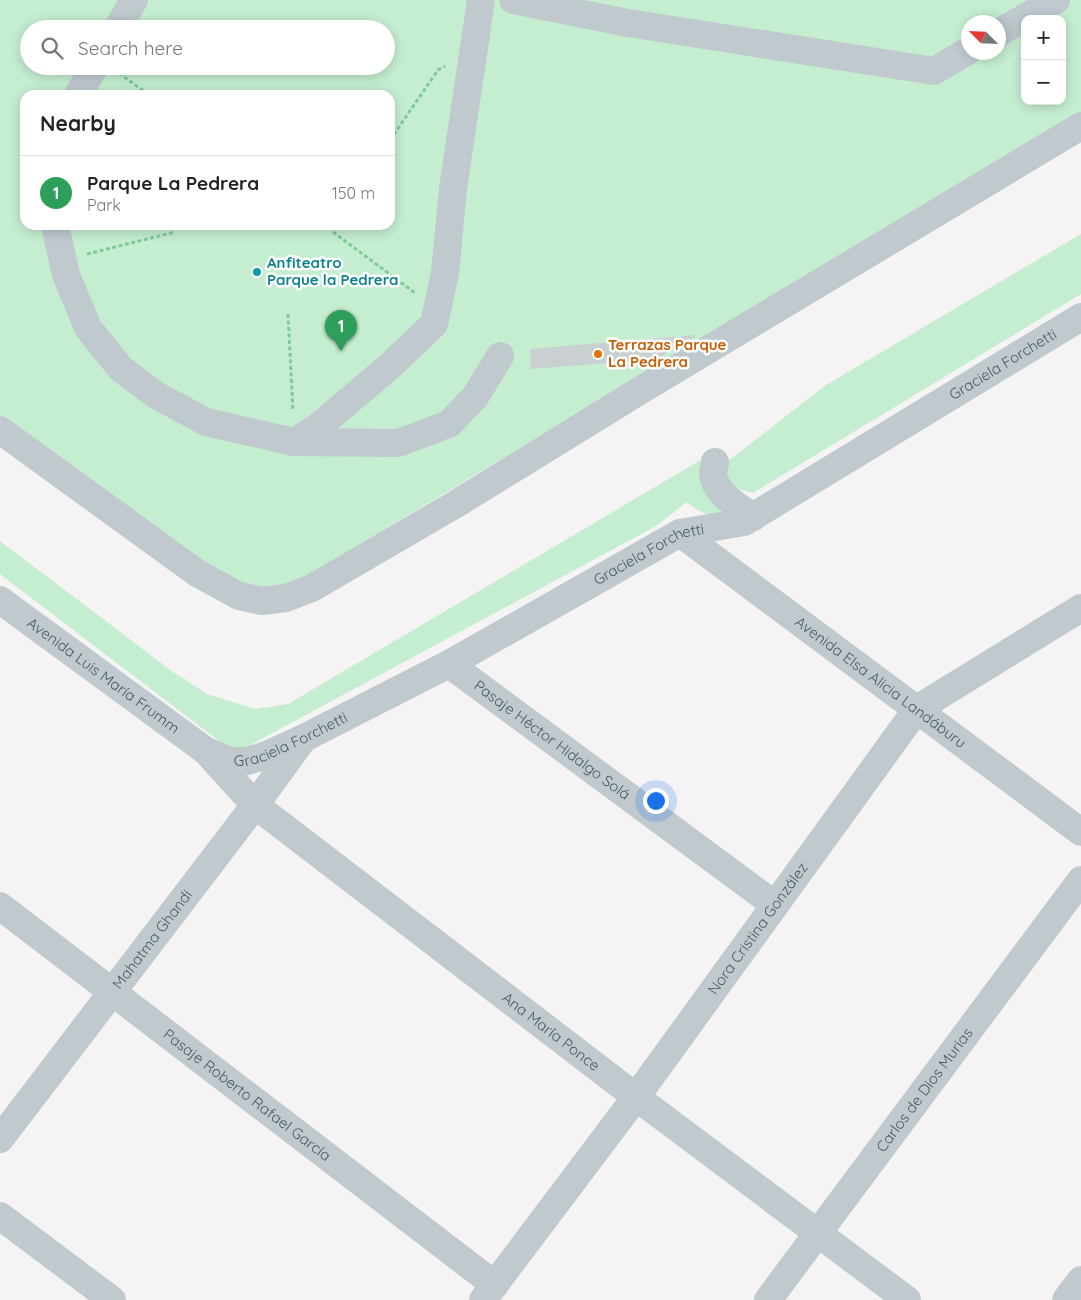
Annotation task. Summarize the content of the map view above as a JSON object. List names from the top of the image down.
{
  "streets": {
    "street": [
      "Graciela Forchetti",
      "Avenida Luis María Frumm",
      "Avenida Elsa Alicia Landáburu",
      "Pasaje Héctor Hidalgo Solá",
      "Nora Cristina González",
      "Mahatma Ghandi",
      "Ana María Ponce",
      "Carlos de Dios Murias",
      "Pasaje Roberto Rafael García"
    ]
  },
  "crossings": [
    ["Graciela Forchetti", "Avenida Luis María Frumm"],
    ["Graciela Forchetti", "Avenida Elsa Alicia Landáburu"],
    ["Graciela Forchetti", "Pasaje Héctor Hidalgo Solá"],
    ["Graciela Forchetti", "Mahatma Ghandi"],
    ["Graciela Forchetti", "Ana María Ponce"],
    ["Avenida Luis María Frumm", "Ana María Ponce"],
    ["Avenida Elsa Alicia Landáburu", "Nora Cristina González"],
    ["Pasaje Héctor Hidalgo Solá", "Nora Cristina González"],
    ["Nora Cristina González", "Ana María Ponce"],
    ["Nora Cristina González", "Pasaje Roberto Rafael García"],
    ["Mahatma Ghandi", "Ana María Ponce"],
    ["Mahatma Ghandi", "Pasaje Roberto Rafael García"],
    ["Ana María Ponce", "Carlos de Dios Murias"]
  ],
  "places": ["Anfiteatro Parque la Pedrera", "Terrazas Parque La Pedrera"],
  "north": "top left",
  "page": {
    "map_buttons": ["+", "−"],
    "search": "Search here",
    "heading": "Nearby",
    "list": [
      {
        "mark": "1",
        "name": "Parque La Pedrera",
        "note": "Park",
        "value": "150 m"
      }
    ],
    "pins": "1"
  }
}
